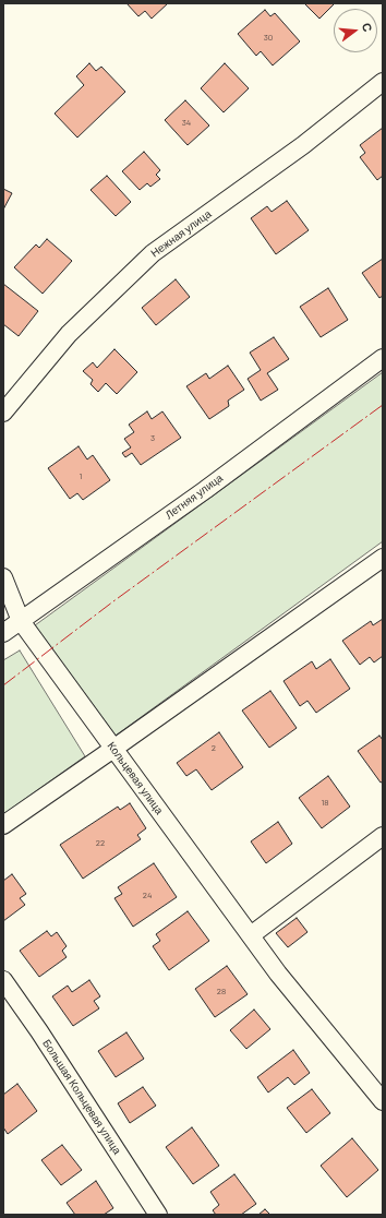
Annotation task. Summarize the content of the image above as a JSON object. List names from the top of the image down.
{
  "streets": {
    "street": [
      "Нежная улица",
      "Летняя улица",
      "Кольцевая улица",
      "Большая Кольцевая улица"
    ]
  },
  "crossings": [
    ["Летняя улица", "Кольцевая улица"]
  ],
  "house_numbers": [
    "30",
    "34",
    "3",
    "1",
    "2",
    "18",
    "22",
    "24",
    "28"
  ],
  "north": "right"
}
